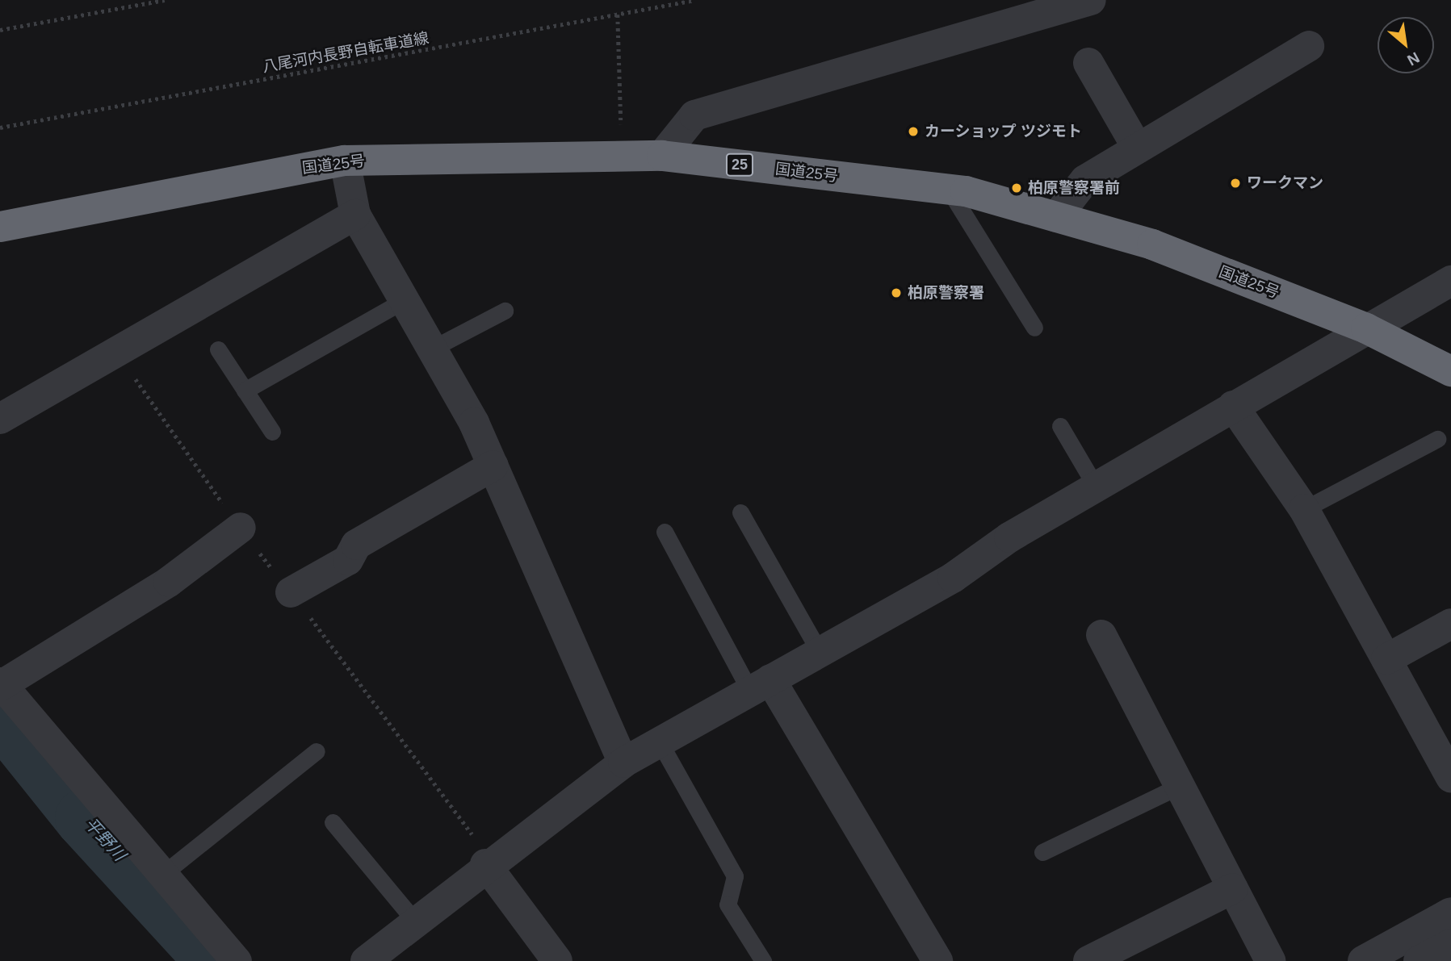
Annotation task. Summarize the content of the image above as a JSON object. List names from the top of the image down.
{
  "streets": {
    "highway": ["国道25号", "25"],
    "path": ["八尾河内長野自転車道線"]
  },
  "water": ["平野川"],
  "places": [
    "カーショップ ツジモト",
    "ワークマン",
    "柏原警察署前",
    "柏原警察署"
  ],
  "north": "bottom right"
}
